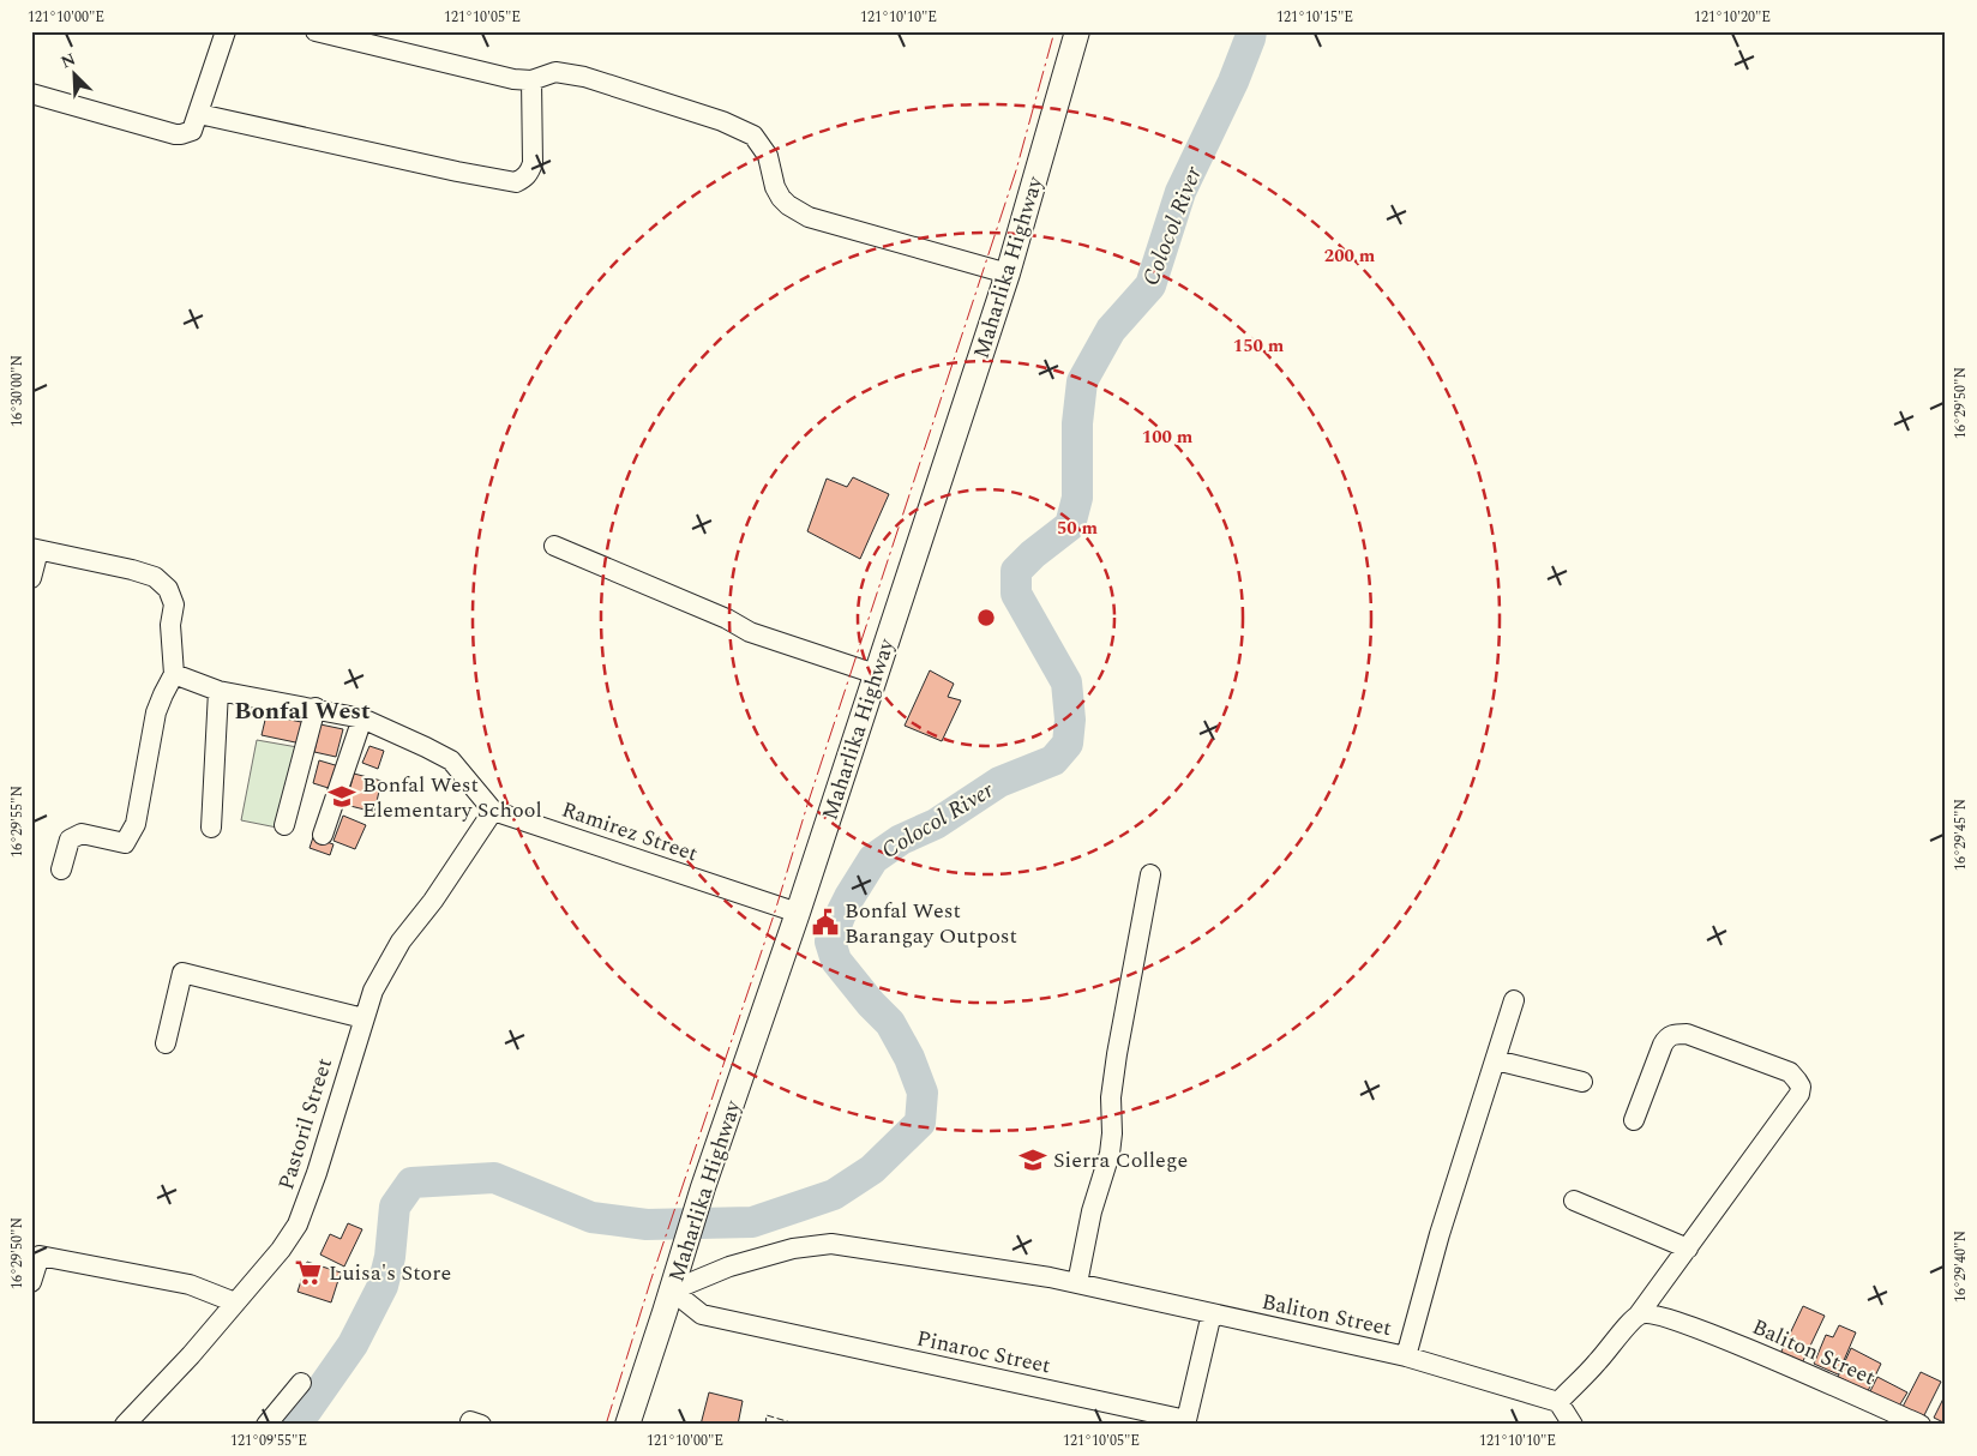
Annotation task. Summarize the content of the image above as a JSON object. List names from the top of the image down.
{
  "streets": {
    "main road": ["Maharlika Highway"],
    "street": [
      "Ramirez Street",
      "Pastoril Street",
      "Baliton Street",
      "Pinaroc Street"
    ]
  },
  "crossings": [
    ["Maharlika Highway", "Ramirez Street"],
    ["Maharlika Highway", "Baliton Street"],
    ["Maharlika Highway", "Pinaroc Street"],
    ["Ramirez Street", "Pastoril Street"],
    ["Baliton Street", "Pinaroc Street"]
  ],
  "districts": ["Bonfal West"],
  "water": ["Colocol River"],
  "places": {
    "school or university": ["Bonfal West Elementary School", "Sierra College"],
    "public building": ["Bonfal West Barangay Outpost"],
    "supermarket": ["Luisa's Store"]
  },
  "north": "top left",
  "coordinates": [
    "121°10'00\"E",
    "121°10'05\"E",
    "121°10'10\"E",
    "121°10'15\"E",
    "121°10'20\"E",
    "16°30'00\"N",
    "16°29'50\"N",
    "16°29'55\"N",
    "16°29'45\"N",
    "16°29'40\"N",
    "121°09'55\"E"
  ],
  "rings": [
    "200 m",
    "150 m",
    "100 m",
    "50 m"
  ]
}
